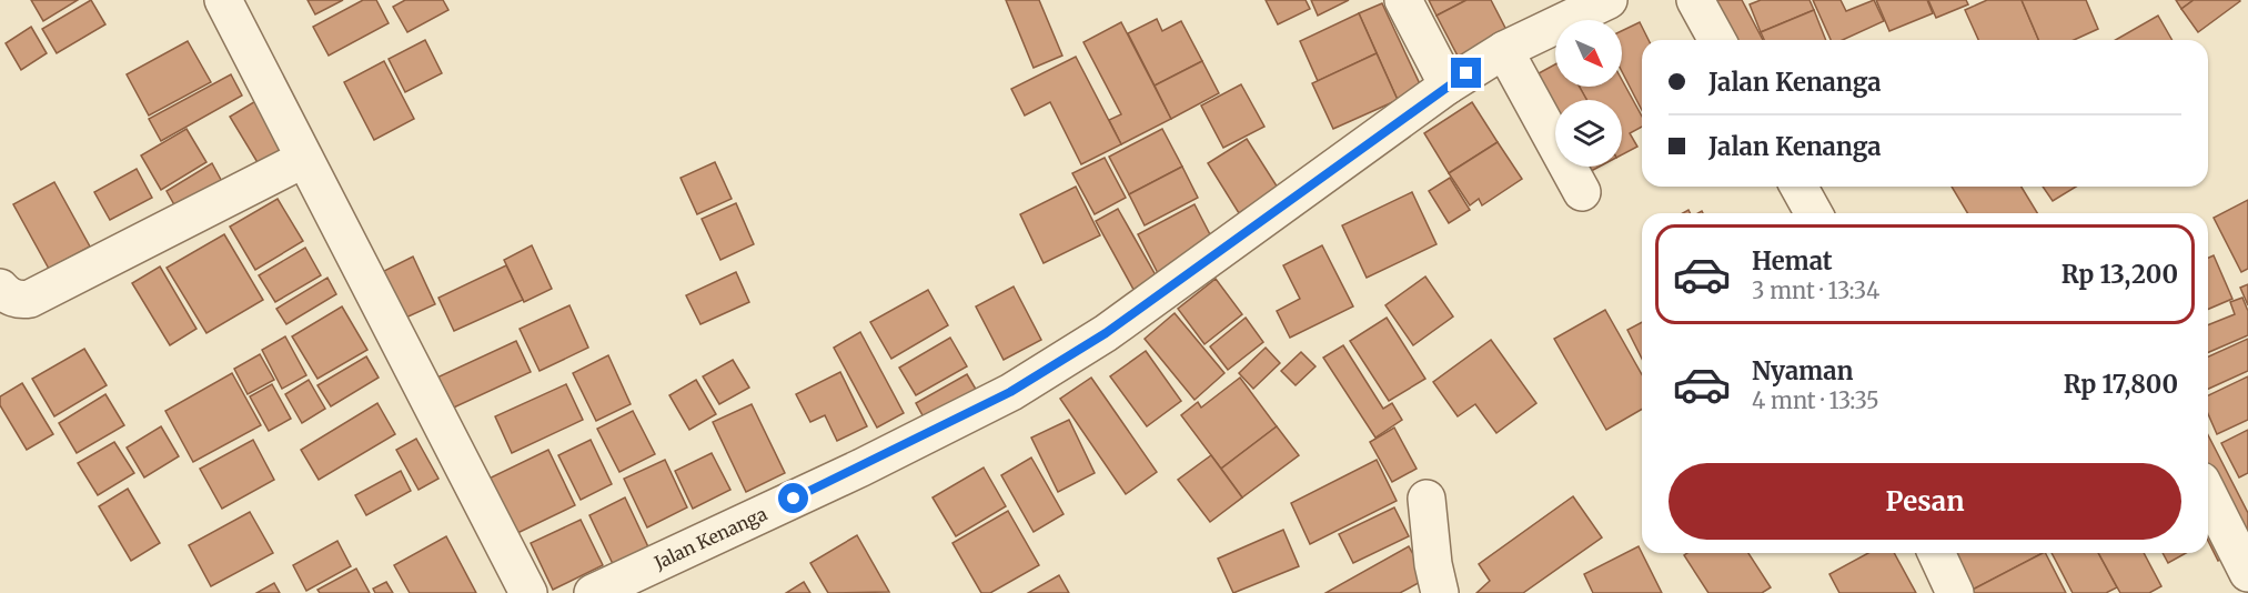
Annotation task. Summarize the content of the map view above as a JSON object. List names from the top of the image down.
{
  "streets": {
    "street": ["Jalan Kenanga"]
  },
  "north": "bottom right",
  "page": {
    "banner": ["Jalan Kenanga", "Jalan Kenanga"],
    "list": [
      {
        "name": "Hemat",
        "note": "3 mnt · 13:34",
        "value": "Rp 13,200"
      },
      {
        "name": "Nyaman",
        "note": "4 mnt · 13:35",
        "value": "Rp 17,800"
      }
    ],
    "buttons": "Pesan"
  }
}
